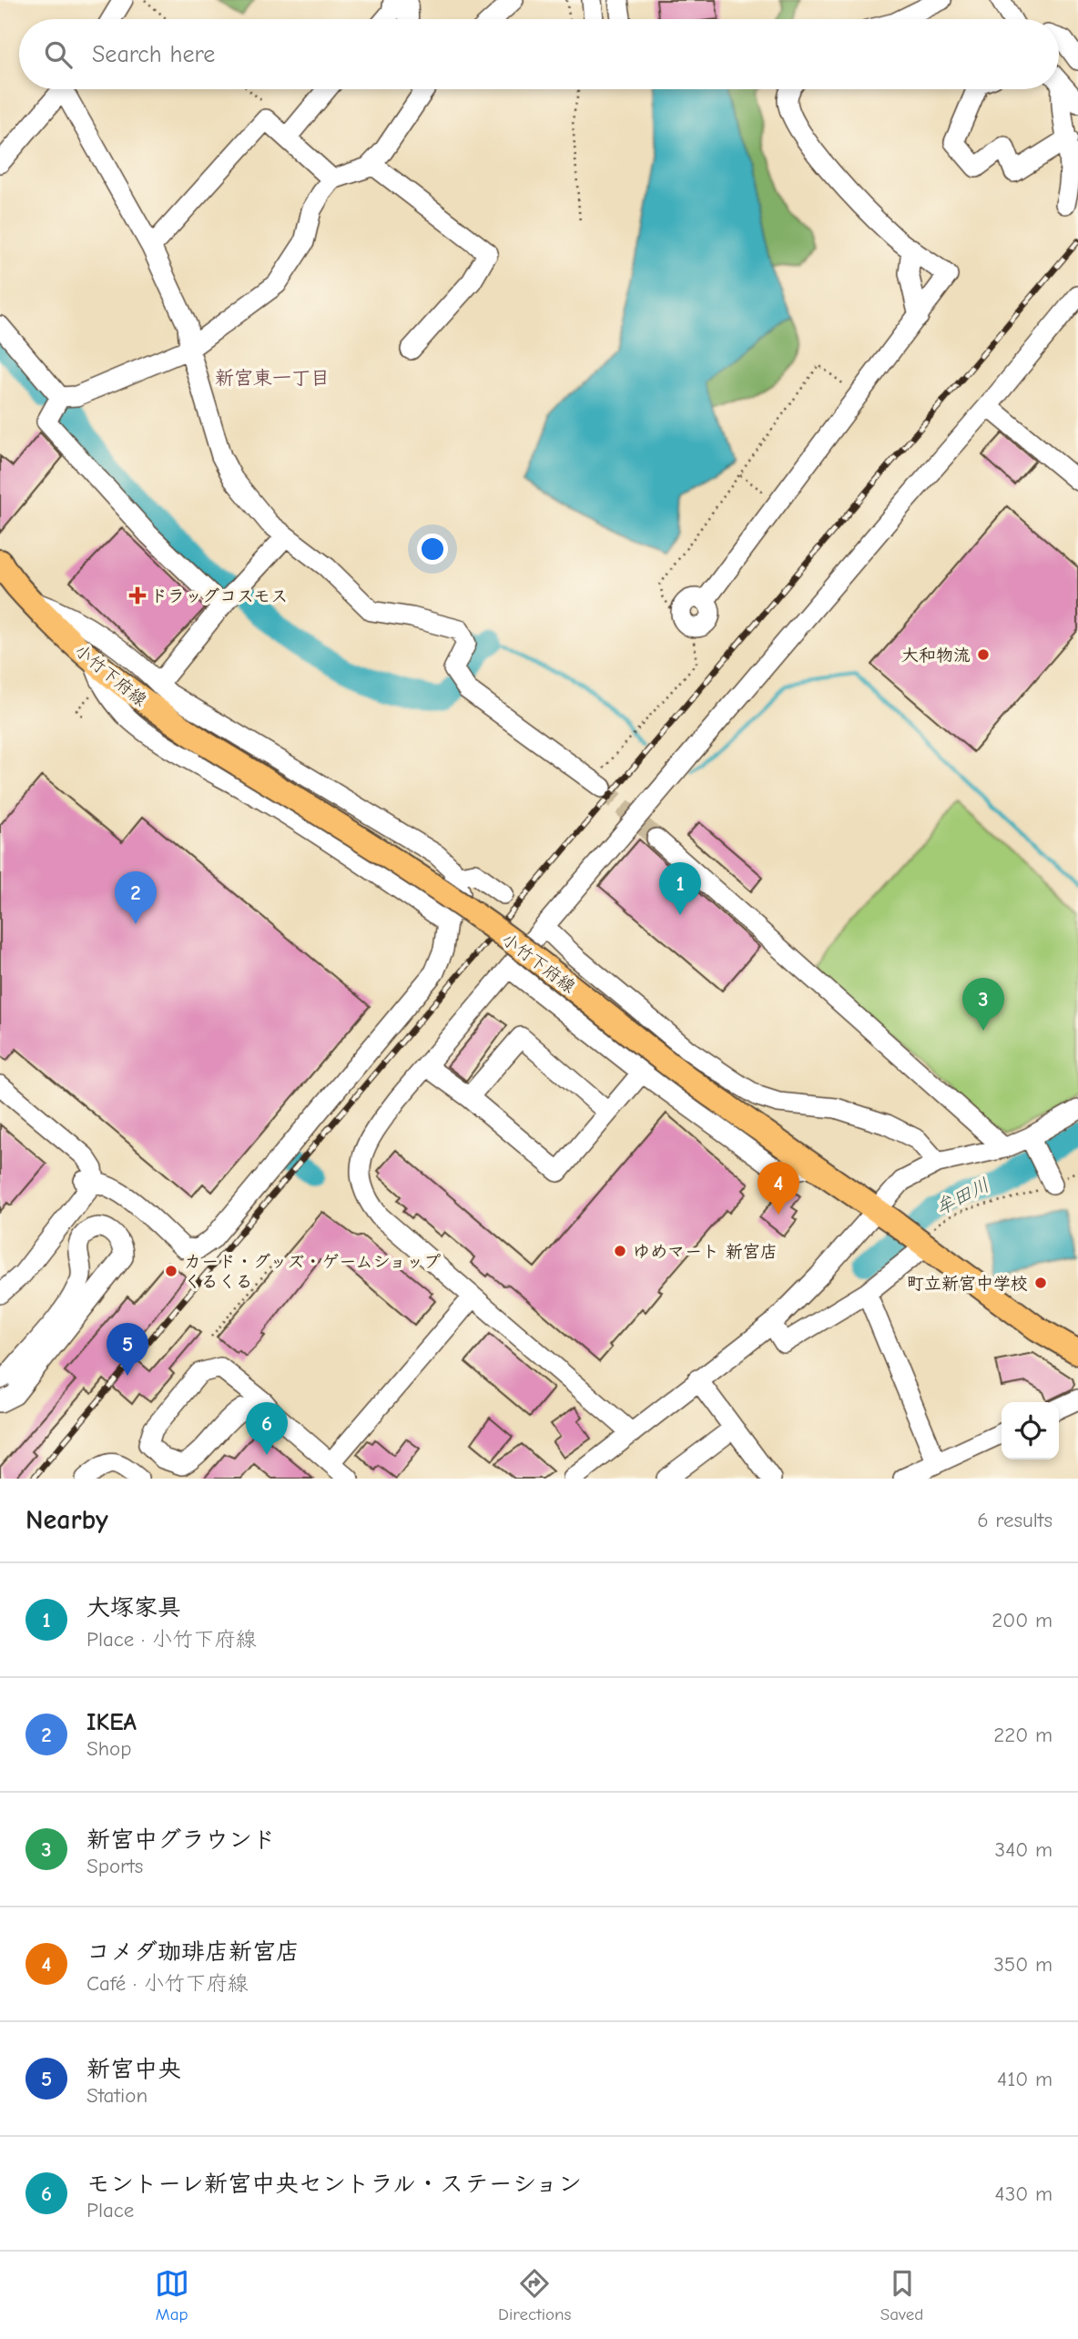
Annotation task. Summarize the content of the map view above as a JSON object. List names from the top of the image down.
{
  "streets": {
    "main road": ["小竹下府線"]
  },
  "districts": ["新宮東一丁目"],
  "water": ["牟田川"],
  "places": {
    "health": ["ドラッグコスモス"],
    "other": [
      "大和物流",
      "ゆめマート 新宮店",
      "カード・グッズ・ゲームショップ くるくる",
      "町立新宮中学校"
    ]
  },
  "page": {
    "search": "Search here",
    "pins": [
      "1",
      "2",
      "3",
      "4",
      "5",
      "6"
    ],
    "heading": ["Nearby", "6 results"],
    "list": [
      {
        "mark": "1",
        "name": "大塚家具",
        "note": "Place · 小竹下府線",
        "value": "200 m"
      },
      {
        "mark": "2",
        "name": "IKEA",
        "note": "Shop",
        "value": "220 m"
      },
      {
        "mark": "3",
        "name": "新宮中グラウンド",
        "note": "Sports",
        "value": "340 m"
      },
      {
        "mark": "4",
        "name": "コメダ珈琲店新宮店",
        "note": "Café · 小竹下府線",
        "value": "350 m"
      },
      {
        "mark": "5",
        "name": "新宮中央",
        "note": "Station",
        "value": "410 m"
      },
      {
        "mark": "6",
        "name": "モントーレ新宮中央セントラル・ステーション",
        "note": "Place",
        "value": "430 m"
      }
    ],
    "nav": ["Map", "Directions", "Saved"]
  }
}
